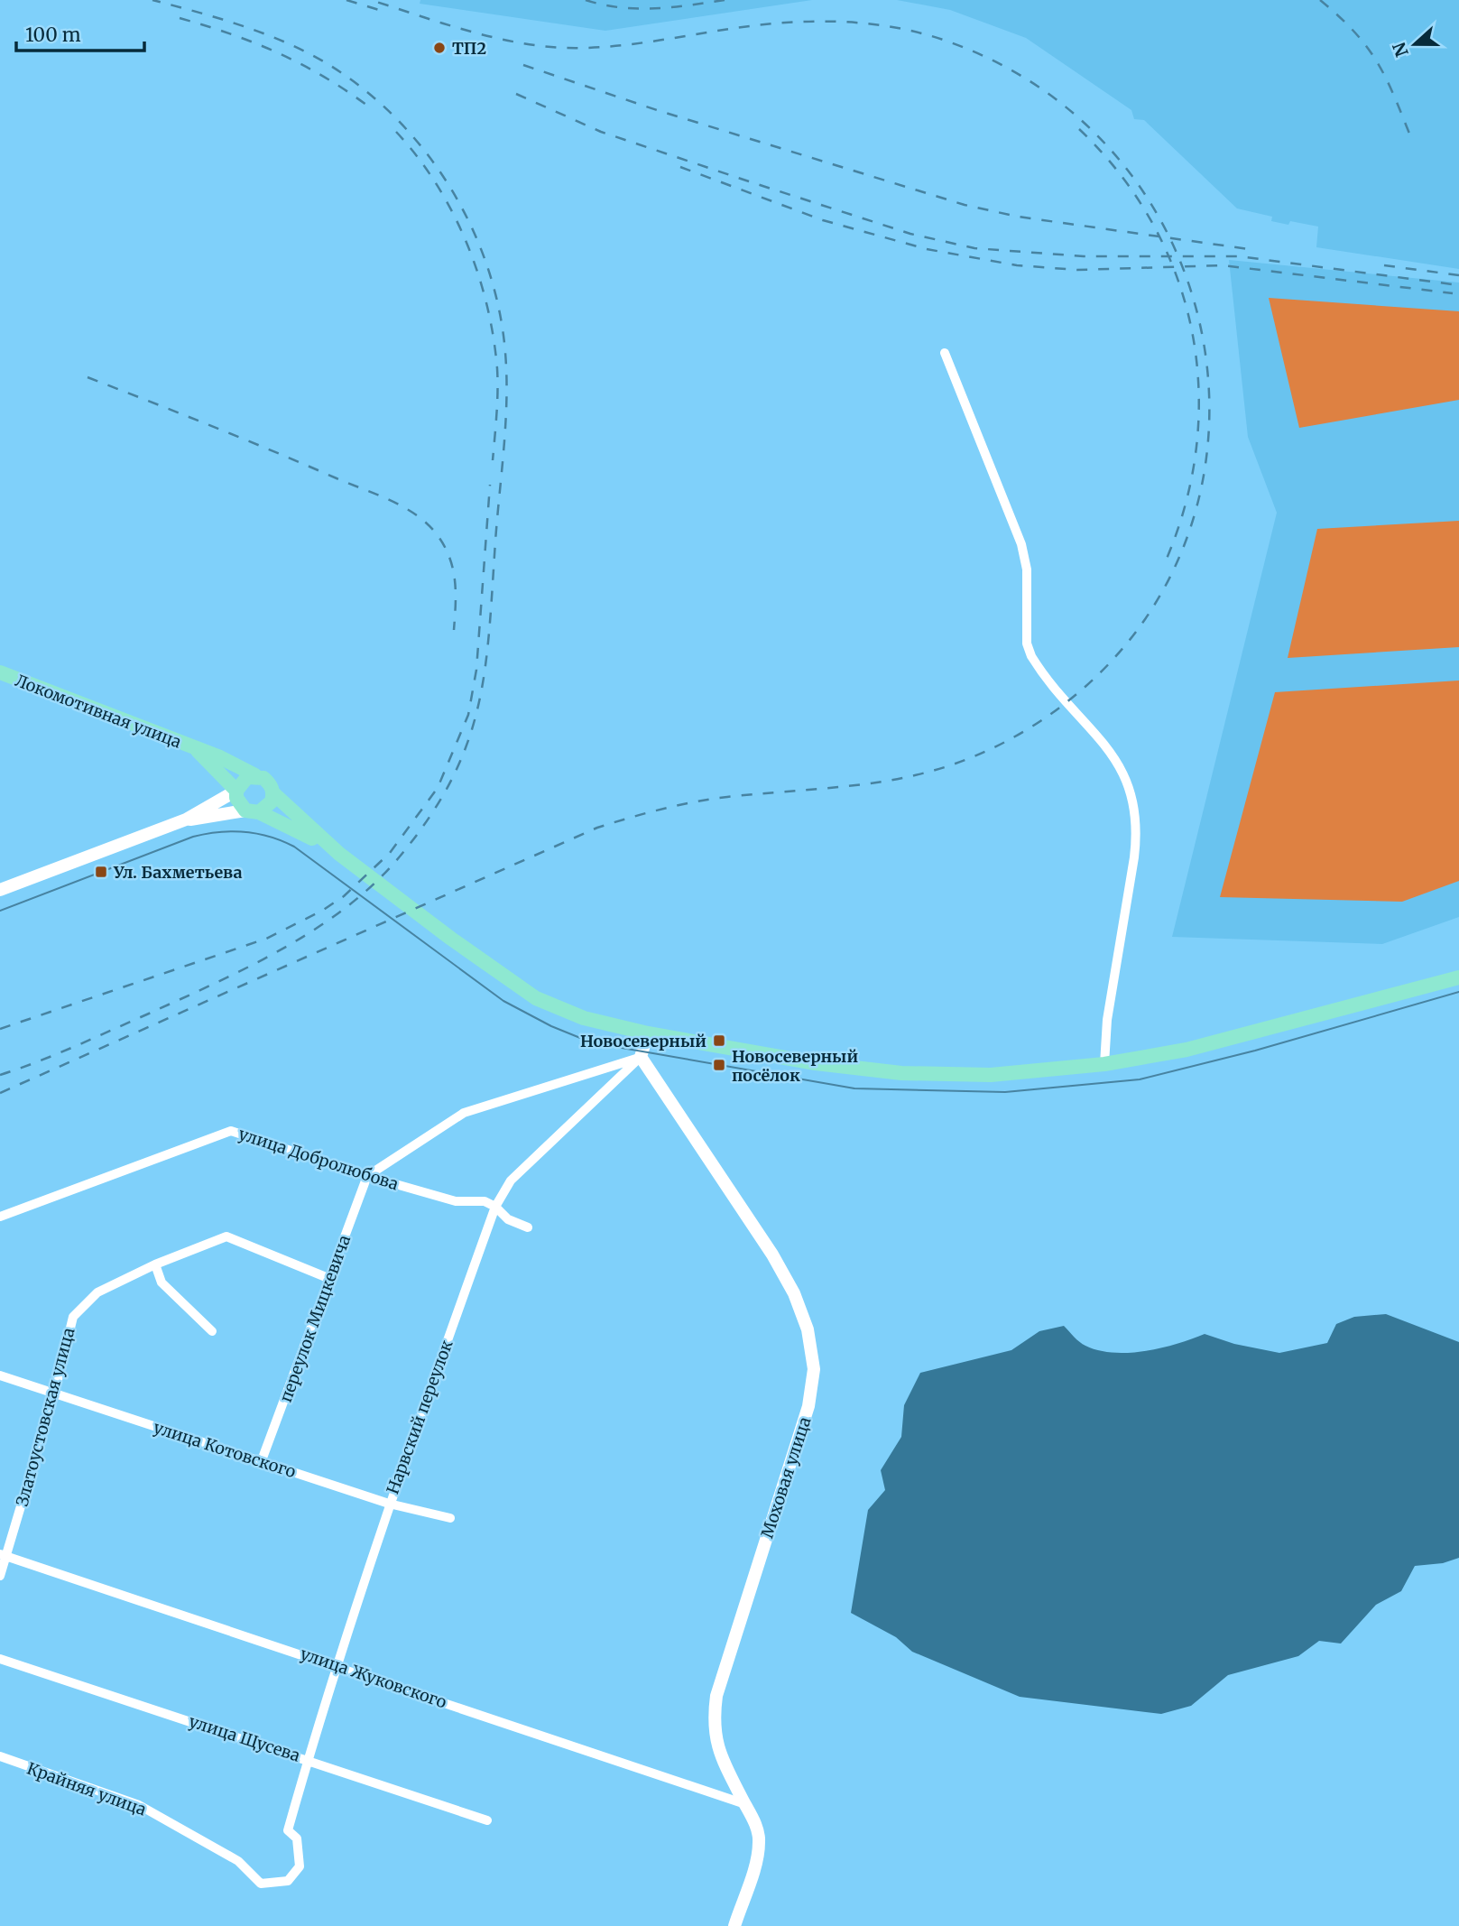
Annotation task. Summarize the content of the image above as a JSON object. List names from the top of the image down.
{
  "streets": {
    "main road": ["Локомотивная улица"],
    "street": [
      "улица Добролюбова",
      "переулок Мицкевича",
      "Златоустовская улица",
      "Нарвский переулок",
      "улица Котовского",
      "Моховая улица",
      "улица Жуковского",
      "улица Щусева",
      "Крайняя улица"
    ]
  },
  "crossings": [
    ["улица Добролюбова", "переулок Мицкевича"],
    ["улица Добролюбова", "Нарвский переулок"],
    ["переулок Мицкевича", "Златоустовская улица"],
    ["переулок Мицкевича", "улица Котовского"],
    ["Златоустовская улица", "улица Котовского"],
    ["Златоустовская улица", "улица Жуковского"],
    ["Нарвский переулок", "улица Котовского"],
    ["Нарвский переулок", "Моховая улица"],
    ["Нарвский переулок", "улица Жуковского"],
    ["Нарвский переулок", "улица Щусева"],
    ["Нарвский переулок", "Крайняя улица"],
    ["Моховая улица", "улица Жуковского"]
  ],
  "places": {
    "other": ["ТП2"],
    "transit": ["Ул. Бахметьева", "Новосеверный", "Новосеверный посёлок"]
  },
  "scale_bar": "100 m",
  "north": "left"
}
